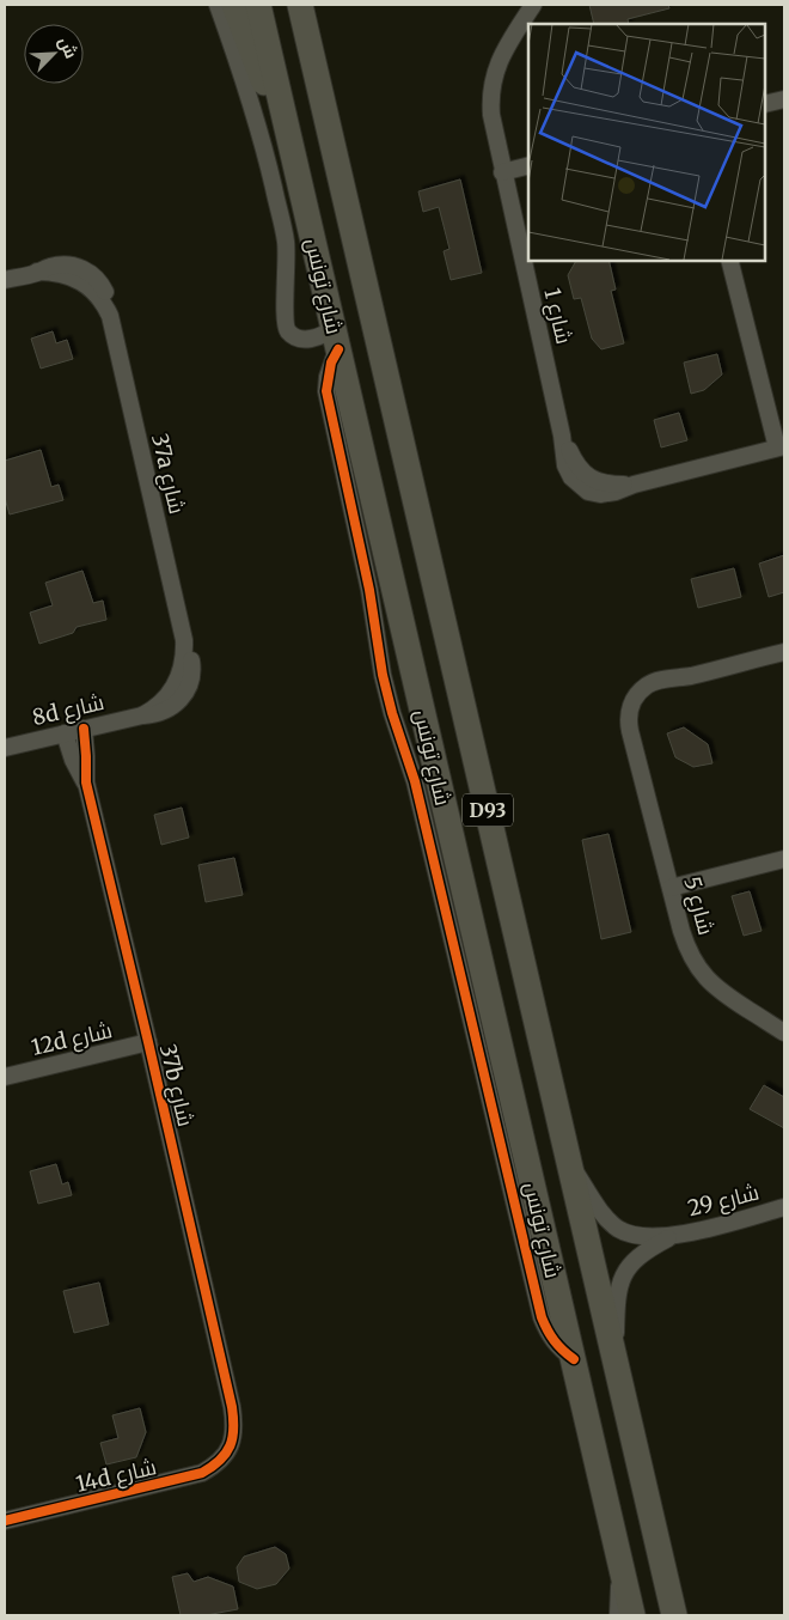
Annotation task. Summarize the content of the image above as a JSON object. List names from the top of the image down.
{
  "streets": {
    "main road": ["شارع تونس", "D93"],
    "street": [
      "شارع 1",
      "37a شارع",
      "8d شارع",
      "شارع 5",
      "12d شارع",
      "37b شارع",
      "شارع 29",
      "14d شارع"
    ]
  },
  "crossings": [
    ["شارع تونس", "شارع 29"],
    ["37a شارع", "8d شارع"],
    ["8d شارع", "37b شارع"],
    ["12d شارع", "37b شارع"],
    ["37b شارع", "14d شارع"]
  ],
  "north": "top right"
}
